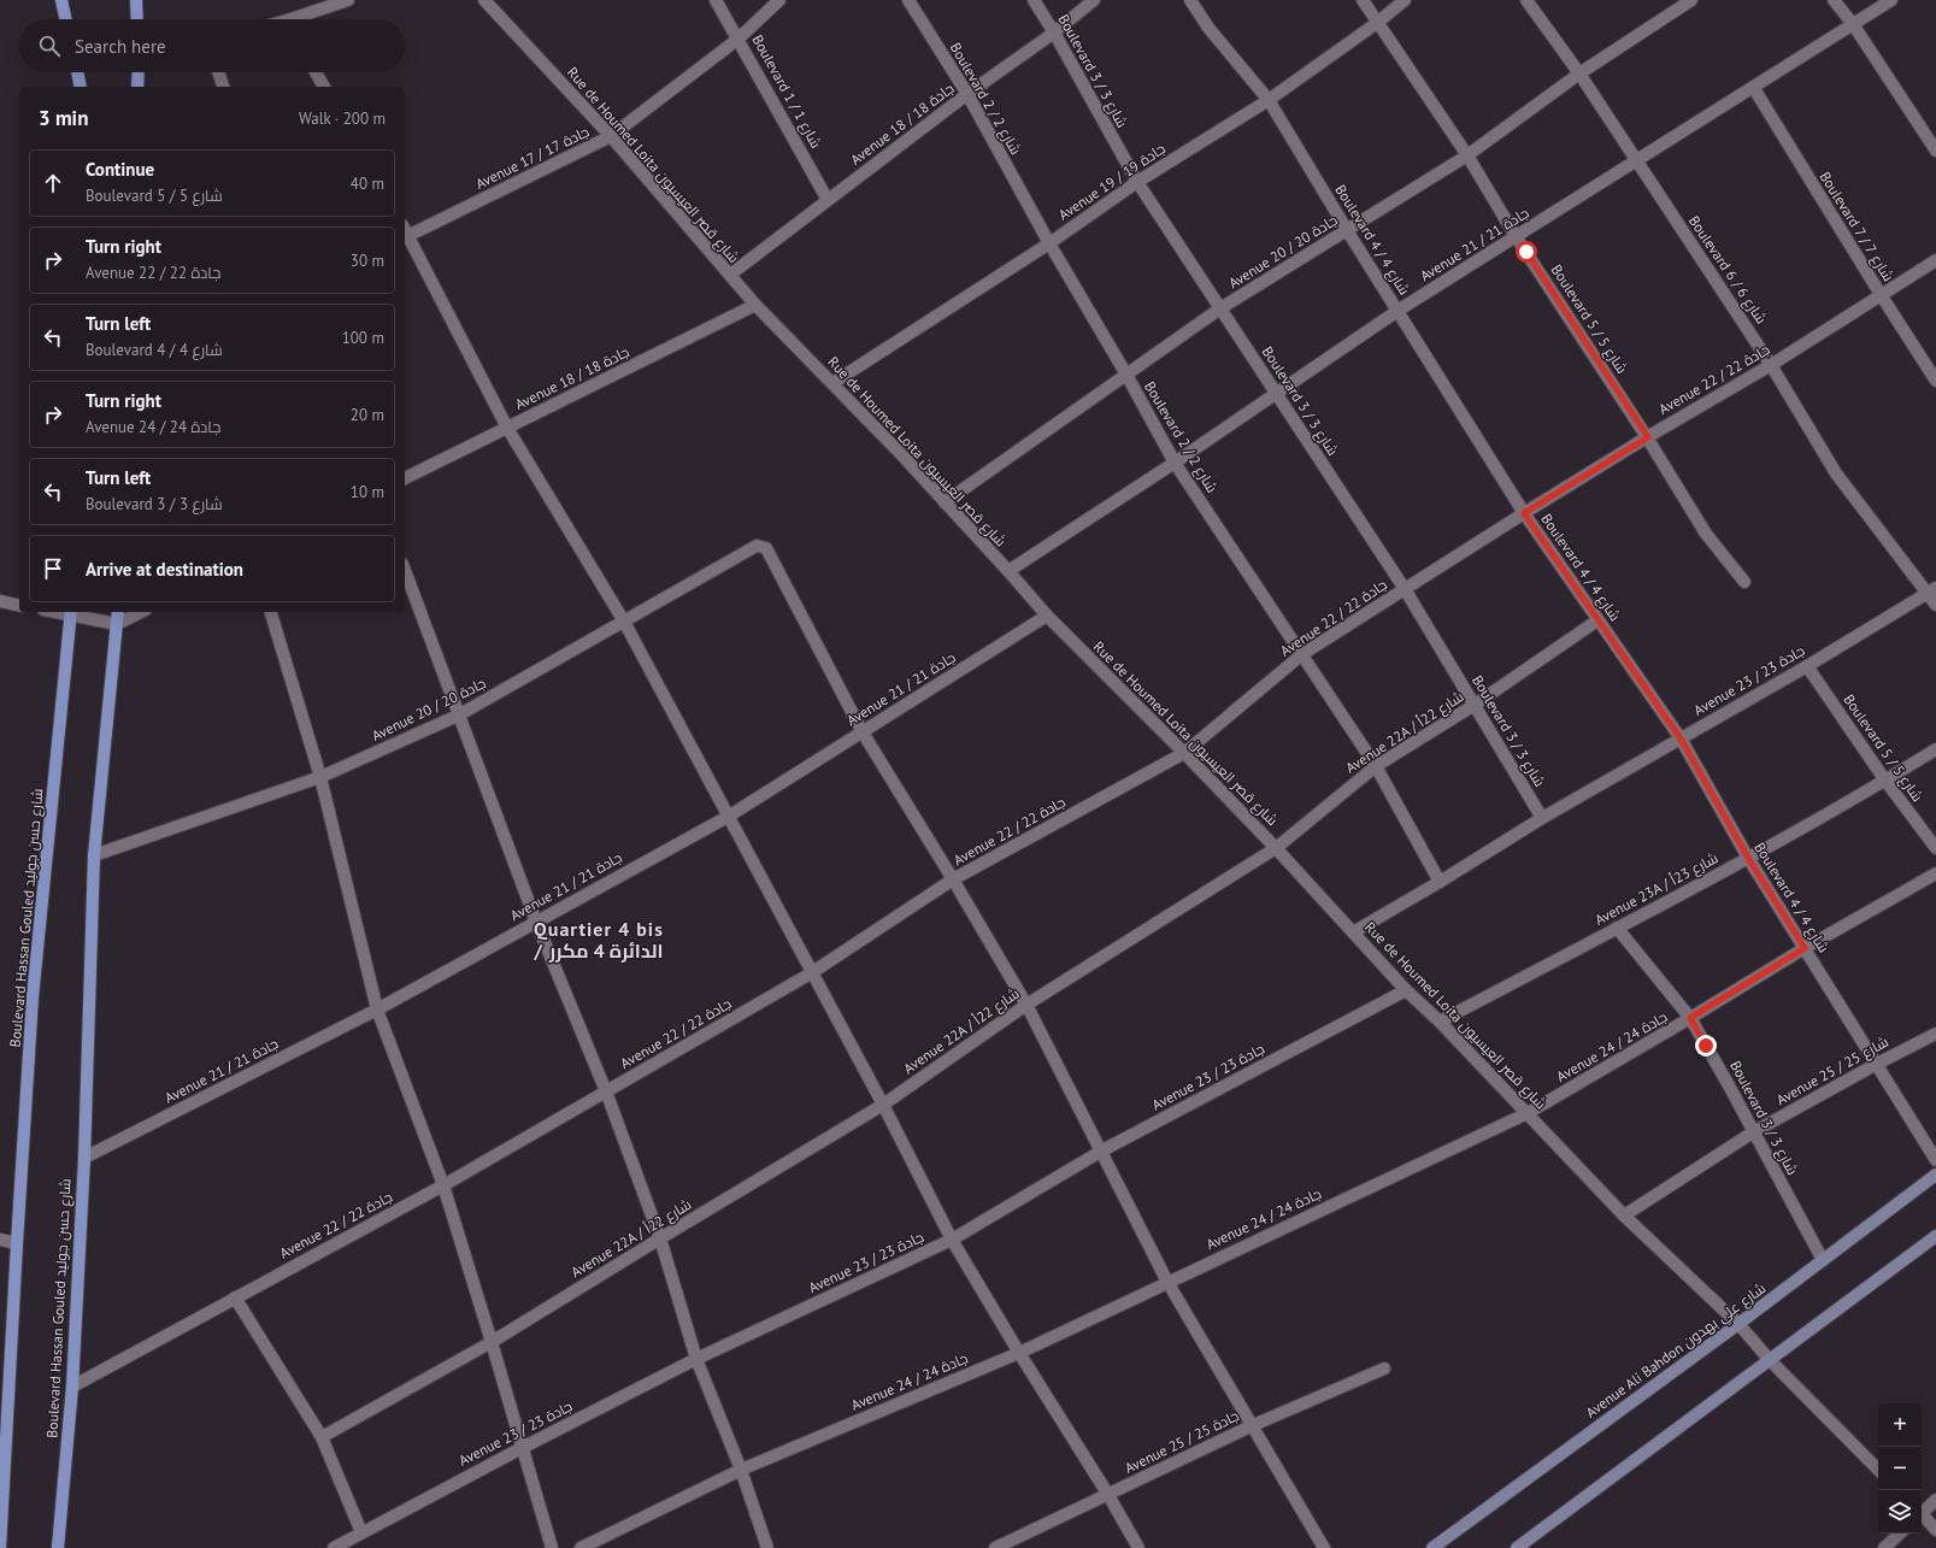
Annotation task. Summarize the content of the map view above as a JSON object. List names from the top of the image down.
{
  "streets": {
    "main road": ["Boulevard Hassan Gouled شارع حسن جوليد", "Avenue Ali Bahdon شارع علي بهدون"],
    "street": [
      "Boulevard 3 / شارع 3",
      "Boulevard 1 / شارع 1",
      "Boulevard 2 / شارع 2",
      "Avenue 18 / جادة 18",
      "Avenue 17 / جادة 17",
      "Rue de Houmed Loita شارع قصر العيسيون",
      "Avenue 19 / جادة 19",
      "Boulevard 7 / شارع 7",
      "Boulevard 4 / شارع 4",
      "Avenue 21 / جادة 21",
      "Avenue 20 / جادة 20",
      "Boulevard 6 / شارع 6",
      "Boulevard 5 / شارع 5",
      "Avenue 22 / جادة 22",
      "Avenue 23 / جادة 23",
      "Avenue 22A / شارع 22أ",
      "Avenue 23A / شارع 23أ",
      "Avenue 24 / جادة 24",
      "Avenue 25 / شارع 25",
      "Avenue 25 / جادة 25"
    ]
  },
  "crossings": [
    ["Boulevard 3 / شارع 3", "Avenue 18 / جادة 18"],
    ["Boulevard 3 / شارع 3", "Avenue 19 / جادة 19"],
    ["Boulevard 3 / شارع 3", "Avenue 21 / جادة 21"],
    ["Boulevard 3 / شارع 3", "Avenue 20 / جادة 20"],
    ["Boulevard 3 / شارع 3", "Avenue 22 / جادة 22"],
    ["Boulevard 3 / شارع 3", "Avenue 23 / جادة 23"],
    ["Boulevard 3 / شارع 3", "Avenue 22A / شارع 22أ"],
    ["Boulevard 3 / شارع 3", "Avenue 23A / شارع 23أ"],
    ["Boulevard 3 / شارع 3", "Avenue 24 / جادة 24"],
    ["Boulevard 3 / شارع 3", "Avenue 25 / شارع 25"],
    ["Boulevard 3 / شارع 3", "Avenue Ali Bahdon شارع علي بهدون"],
    ["Boulevard 1 / شارع 1", "Avenue 18 / جادة 18"],
    ["Boulevard 1 / شارع 1", "Avenue 17 / جادة 17"],
    ["Boulevard 2 / شارع 2", "Avenue 18 / جادة 18"],
    ["Boulevard 2 / شارع 2", "Avenue 19 / جادة 19"],
    ["Boulevard 2 / شارع 2", "Avenue 21 / جادة 21"],
    ["Boulevard 2 / شارع 2", "Avenue 20 / جادة 20"],
    ["Boulevard 2 / شارع 2", "Avenue 22 / جادة 22"],
    ["Boulevard 2 / شارع 2", "Avenue 23 / جادة 23"],
    ["Boulevard 2 / شارع 2", "Avenue 22A / شارع 22أ"],
    ["Avenue 18 / جادة 18", "Rue de Houmed Loita شارع قصر العيسيون"],
    ["Avenue 17 / جادة 17", "Rue de Houmed Loita شارع قصر العيسيون"],
    ["Rue de Houmed Loita شارع قصر العيسيون", "Avenue 19 / جادة 19"],
    ["Rue de Houmed Loita شارع قصر العيسيون", "Avenue 21 / جادة 21"],
    ["Rue de Houmed Loita شارع قصر العيسيون", "Avenue 20 / جادة 20"],
    ["Rue de Houmed Loita شارع قصر العيسيون", "Avenue 22 / جادة 22"],
    ["Rue de Houmed Loita شارع قصر العيسيون", "Avenue 23 / جادة 23"],
    ["Rue de Houmed Loita شارع قصر العيسيون", "Avenue 22A / شارع 22أ"],
    ["Rue de Houmed Loita شارع قصر العيسيون", "Avenue 23A / شارع 23أ"],
    ["Rue de Houmed Loita شارع قصر العيسيون", "Avenue 24 / جادة 24"],
    ["Rue de Houmed Loita شارع قصر العيسيون", "Avenue 25 / شارع 25"],
    ["Rue de Houmed Loita شارع قصر العيسيون", "Avenue Ali Bahdon شارع علي بهدون"],
    ["Avenue 19 / جادة 19", "Boulevard 4 / شارع 4"],
    ["Avenue 19 / جادة 19", "Boulevard 5 / شارع 5"],
    ["Boulevard 7 / شارع 7", "Avenue 21 / جادة 21"],
    ["Boulevard 7 / شارع 7", "Avenue 22 / جادة 22"],
    ["Boulevard 4 / شارع 4", "Avenue 21 / جادة 21"],
    ["Boulevard 4 / شارع 4", "Avenue 20 / جادة 20"],
    ["Boulevard 4 / شارع 4", "Avenue 22 / جادة 22"],
    ["Boulevard 4 / شارع 4", "Avenue 23 / جادة 23"],
    ["Boulevard 4 / شارع 4", "Avenue 22A / شارع 22أ"],
    ["Boulevard 4 / شارع 4", "Avenue 23A / شارع 23أ"],
    ["Boulevard 4 / شارع 4", "Avenue 24 / جادة 24"],
    ["Boulevard 4 / شارع 4", "Avenue 25 / شارع 25"],
    ["Avenue 21 / جادة 21", "Avenue 20 / جادة 20"],
    ["Avenue 21 / جادة 21", "Boulevard 6 / شارع 6"],
    ["Avenue 21 / جادة 21", "Boulevard 5 / شارع 5"],
    ["Avenue 21 / جادة 21", "Boulevard Hassan Gouled شارع حسن جوليد"],
    ["Avenue 20 / جادة 20", "Boulevard 6 / شارع 6"],
    ["Avenue 20 / جادة 20", "Boulevard 5 / شارع 5"],
    ["Avenue 20 / جادة 20", "Boulevard Hassan Gouled شارع حسن جوليد"],
    ["Boulevard 6 / شارع 6", "Avenue 22 / جادة 22"],
    ["Boulevard 6 / شارع 6", "Avenue 23 / جادة 23"],
    ["Boulevard 5 / شارع 5", "Avenue 22 / جادة 22"],
    ["Boulevard 5 / شارع 5", "Avenue 23 / جادة 23"],
    ["Boulevard 5 / شارع 5", "Avenue 23A / شارع 23أ"],
    ["Avenue 22 / جادة 22", "Boulevard Hassan Gouled شارع حسن جوليد"]
  ],
  "districts": ["Quartier 4 bis / الدائرة 4 مكرر"],
  "page": {
    "search": "Search here",
    "heading": ["3 min", "Walk · 200 m"],
    "list": [
      ["Continue", "Boulevard 5 / شارع 5", "40 m"],
      ["Turn right", "Avenue 22 / جادة 22", "30 m"],
      ["Turn left", "Boulevard 4 / شارع 4", "100 m"],
      ["Turn right", "Avenue 24 / جادة 24", "20 m"],
      ["Turn left", "Boulevard 3 / شارع 3", "10 m"],
      "Arrive at destination"
    ],
    "map_buttons": ["+", "−"]
  }
}
